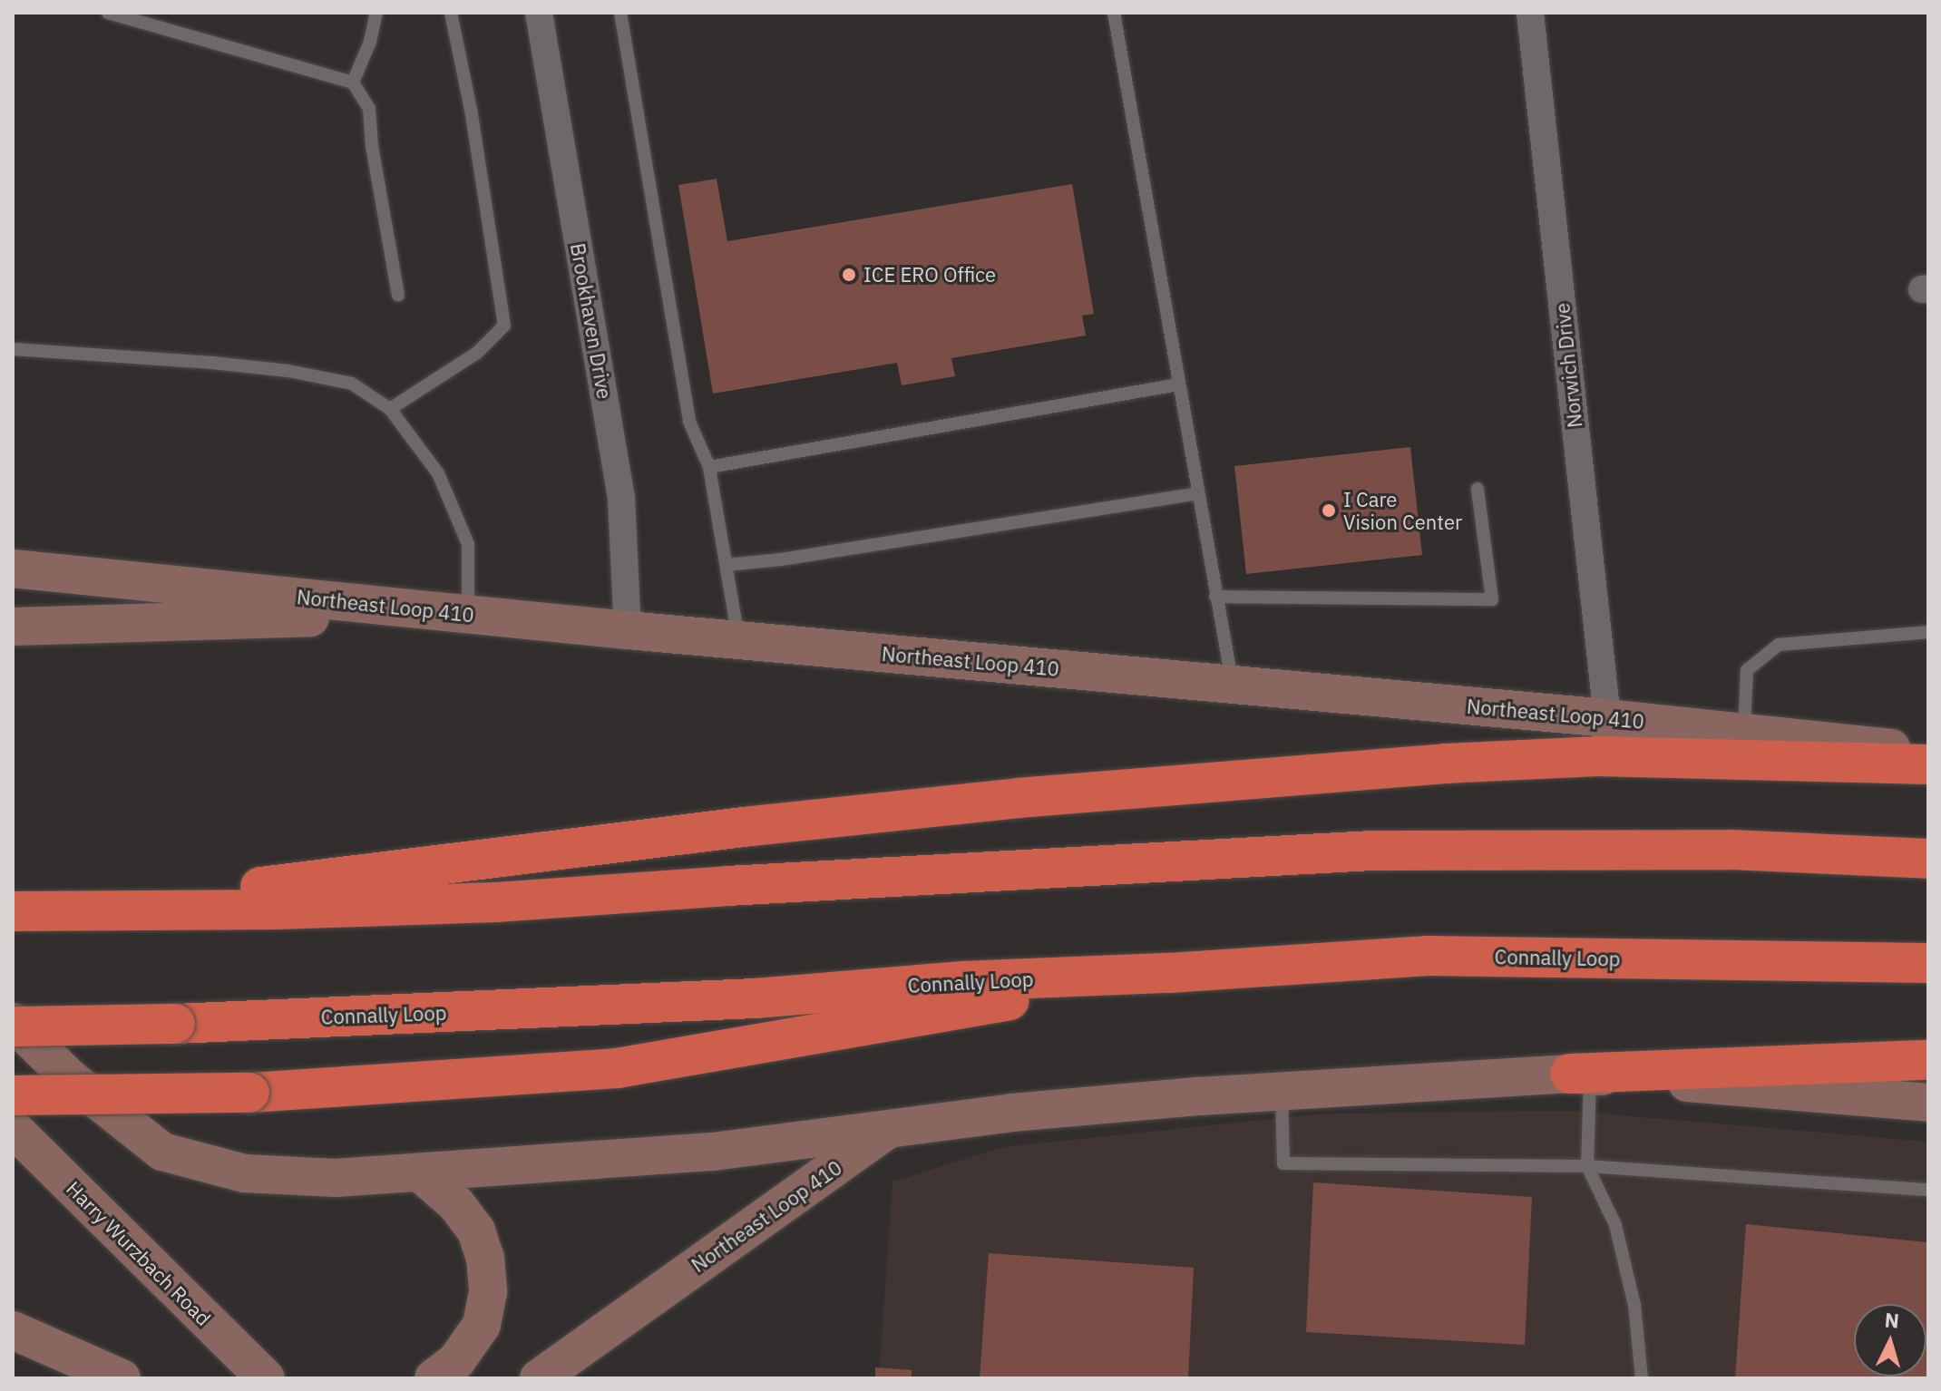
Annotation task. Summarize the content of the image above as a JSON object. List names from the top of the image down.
{
  "streets": {
    "highway": ["Connally Loop"],
    "main road": ["Northeast Loop 410", "Harry Wurzbach Road"],
    "street": ["Brookhaven Drive", "Norwich Drive"]
  },
  "crossings": [
    ["Brookhaven Drive", "Northeast Loop 410"],
    ["Norwich Drive", "Northeast Loop 410"]
  ],
  "places": ["ICE ERO Office", "I Care Vision Center"],
  "north": "top"
}
